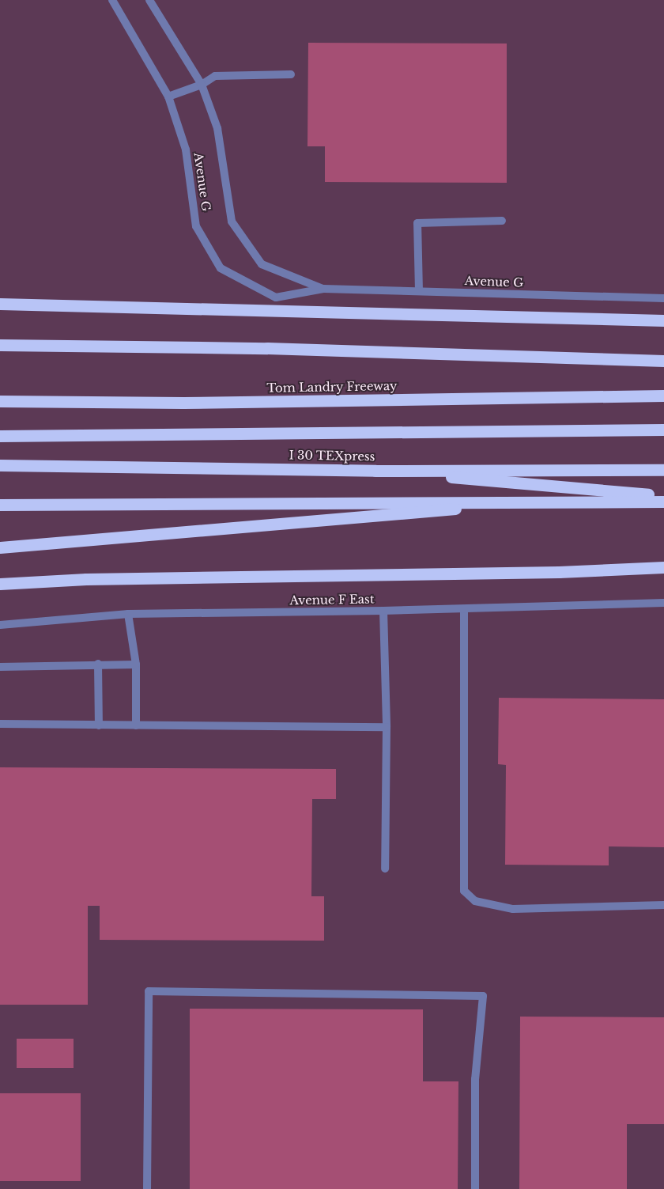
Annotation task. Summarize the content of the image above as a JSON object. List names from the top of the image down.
{
  "streets": {
    "highway": ["Tom Landry Freeway", "I 30 TEXpress"],
    "street": ["Avenue G", "Avenue F East"]
  }
}
